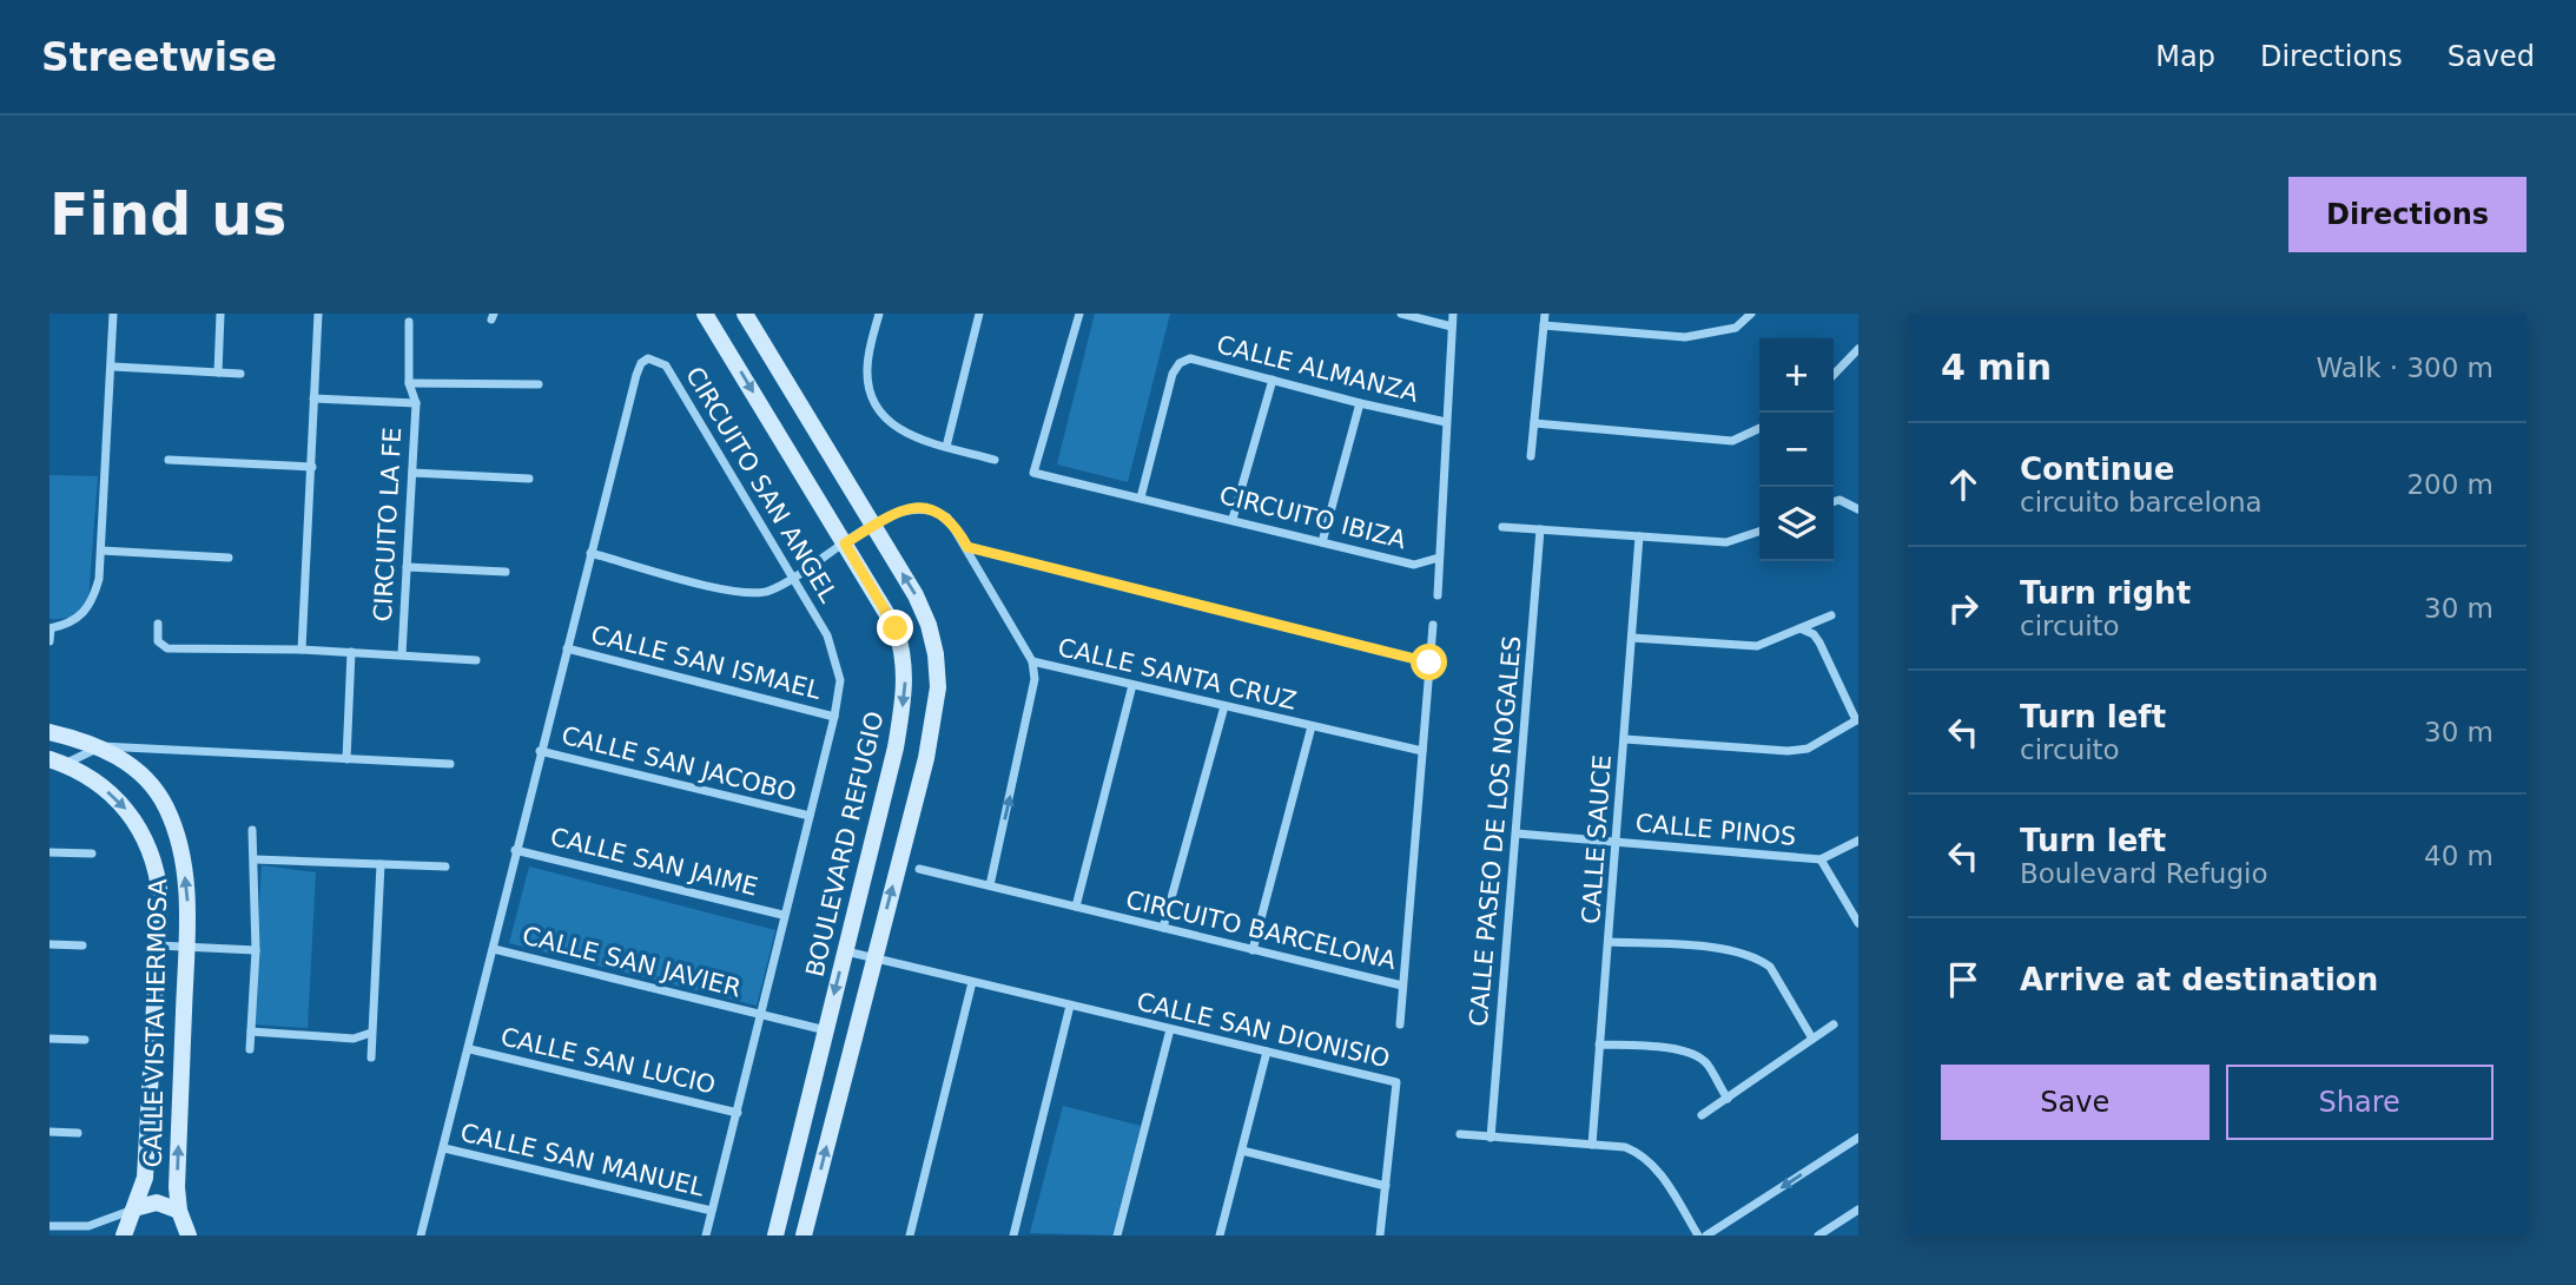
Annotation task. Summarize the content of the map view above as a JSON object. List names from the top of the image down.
{
  "streets": {
    "street": [
      "CALLE ALMANZA",
      "CIRCUITO SAN ANGEL",
      "CIRCUITO IBIZA",
      "CIRCUITO LA FE",
      "CALLE SAN ISMAEL",
      "CALLE SANTA CRUZ",
      "CALLE SAN JACOBO",
      "CALLE PINOS",
      "CALLE PASEO DE LOS NOGALES",
      "CALLE SAUCE",
      "BOULEVARD REFUGIO",
      "CALLE SAN JAIME",
      "CIRCUITO BARCELONA",
      "CALLE SAN JAVIER",
      "CALLE VISTA HERMOSA",
      "CALLE SAN DIONISIO",
      "CALLE SAN LUCIO",
      "CALLE SAN MANUEL"
    ]
  },
  "crossings": [
    ["CALLE ALMANZA", "CIRCUITO IBIZA"],
    ["CIRCUITO SAN ANGEL", "CALLE SAN ISMAEL"],
    ["CIRCUITO SAN ANGEL", "CALLE SAN JACOBO"],
    ["CIRCUITO SAN ANGEL", "CALLE SAN JAIME"],
    ["CIRCUITO SAN ANGEL", "CALLE SAN JAVIER"],
    ["CIRCUITO SAN ANGEL", "CALLE SAN LUCIO"],
    ["CIRCUITO SAN ANGEL", "CALLE SAN MANUEL"],
    ["CALLE PINOS", "CALLE PASEO DE LOS NOGALES"],
    ["CALLE PINOS", "CALLE SAUCE"],
    ["BOULEVARD REFUGIO", "CALLE SAN JAVIER"],
    ["BOULEVARD REFUGIO", "CALLE SAN DIONISIO"]
  ],
  "page": {
    "header": "Streetwise",
    "nav": ["Map", "Directions", "Saved"],
    "buttons": [
      "Directions",
      ["Save", "Share"]
    ],
    "title": "Find us",
    "heading": ["4 min", "Walk · 300 m"],
    "map_buttons": ["+", "−"],
    "list": [
      ["Continue", "circuito barcelona", "200 m"],
      ["Turn right", "circuito", "30 m"],
      ["Turn left", "circuito", "30 m"],
      ["Turn left", "Boulevard Refugio", "40 m"],
      "Arrive at destination"
    ]
  }
}
